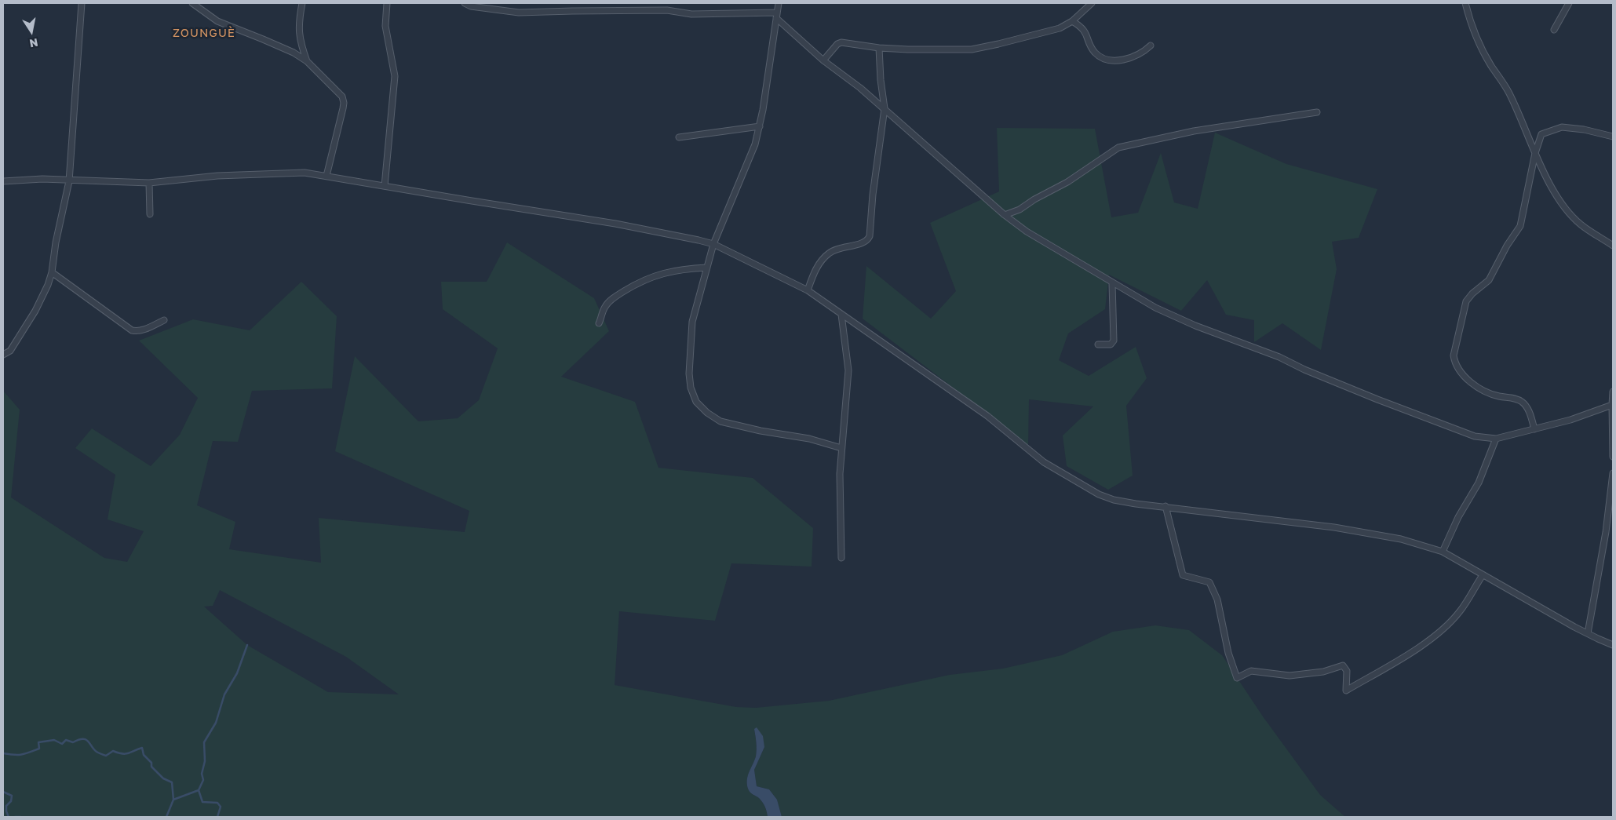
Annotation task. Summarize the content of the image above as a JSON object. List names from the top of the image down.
{
  "districts": ["ZOUNGUÈ"],
  "north": "bottom"
}
